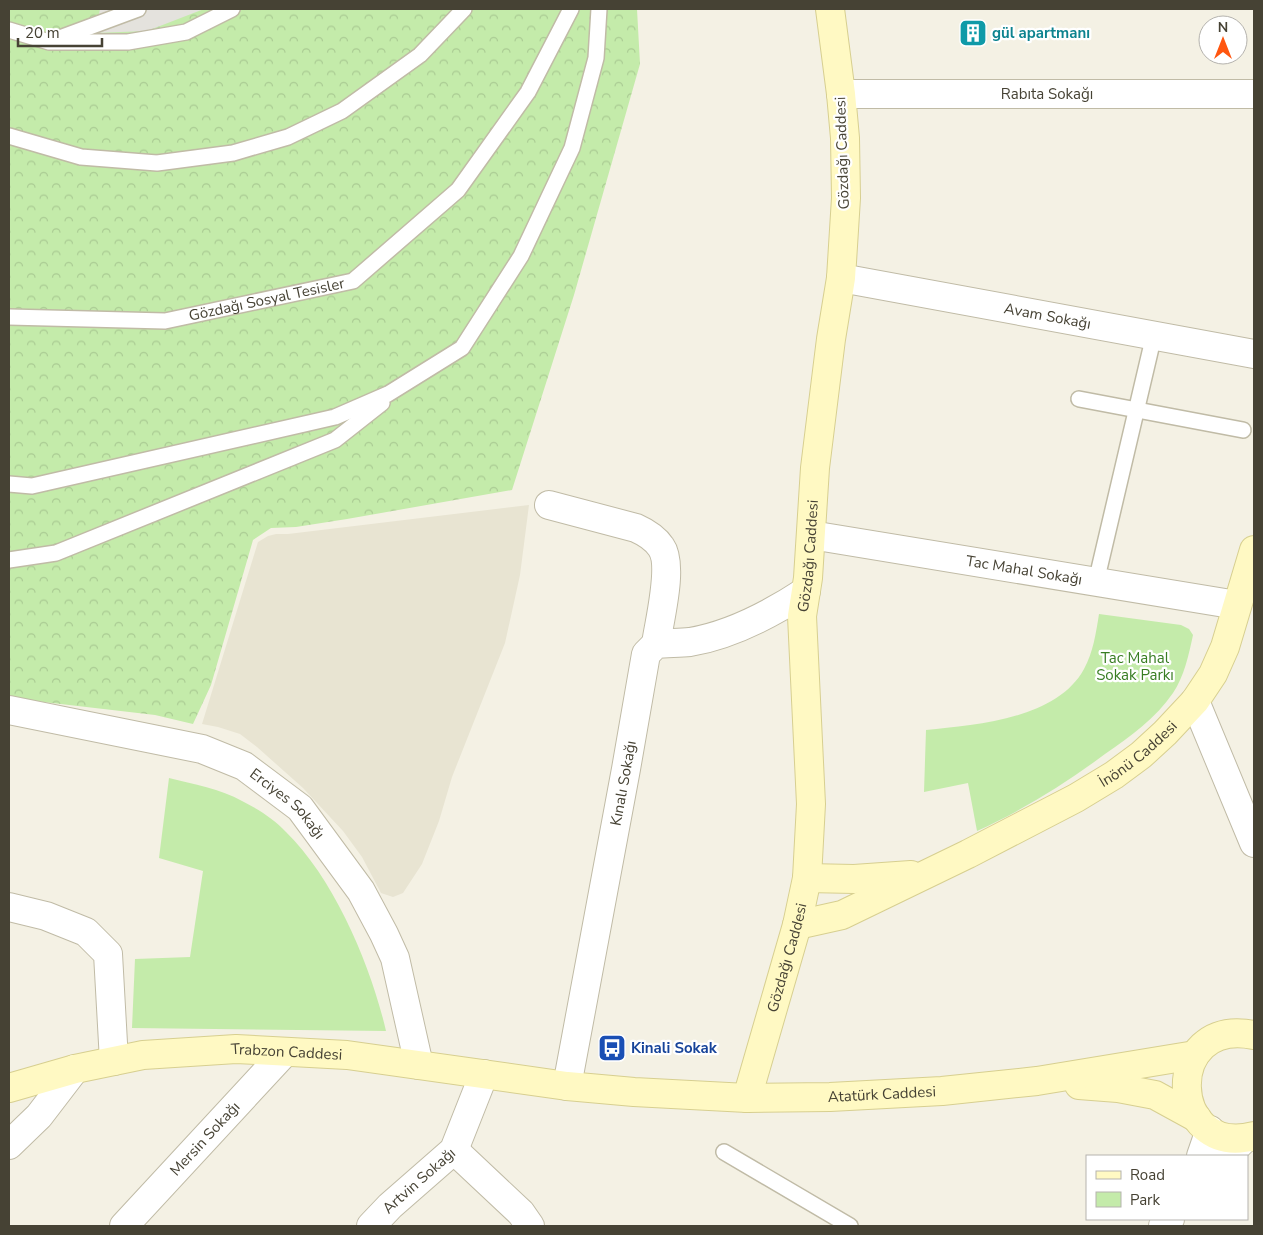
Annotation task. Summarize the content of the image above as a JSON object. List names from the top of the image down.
{
  "streets": {
    "street": [
      "Rabıta Sokağı",
      "Gözdağı Caddesi",
      "Avam Sokağı",
      "Tac Mahal Sokağı",
      "İnönü Caddesi",
      "Kınalı Sokağı",
      "Erciyes Sokağı",
      "Trabzon Caddesi",
      "Atatürk Caddesi",
      "Mersin Sokağı",
      "Artvin Sokağı"
    ],
    "lane": ["Gözdağı Sosyal Tesisler"]
  },
  "crossings": [
    ["Rabıta Sokağı", "Gözdağı Caddesi"],
    ["Gözdağı Caddesi", "Avam Sokağı"],
    ["Gözdağı Caddesi", "Tac Mahal Sokağı"],
    ["Gözdağı Caddesi", "İnönü Caddesi"],
    ["Gözdağı Caddesi", "Atatürk Caddesi"],
    ["Tac Mahal Sokağı", "İnönü Caddesi"],
    ["Kınalı Sokağı", "Trabzon Caddesi"],
    ["Kınalı Sokağı", "Atatürk Caddesi"],
    ["Erciyes Sokağı", "Trabzon Caddesi"],
    ["Trabzon Caddesi", "Atatürk Caddesi"],
    ["Trabzon Caddesi", "Mersin Sokağı"],
    ["Trabzon Caddesi", "Artvin Sokağı"]
  ],
  "parks": ["Tac Mahal Sokak Parkı"],
  "places": {
    "building": ["gül apartmanı"],
    "bus stop": ["Kinali Sokak"]
  },
  "legend": ["Road", "Park"],
  "scale_bar": "20 m",
  "north": "top"
}
